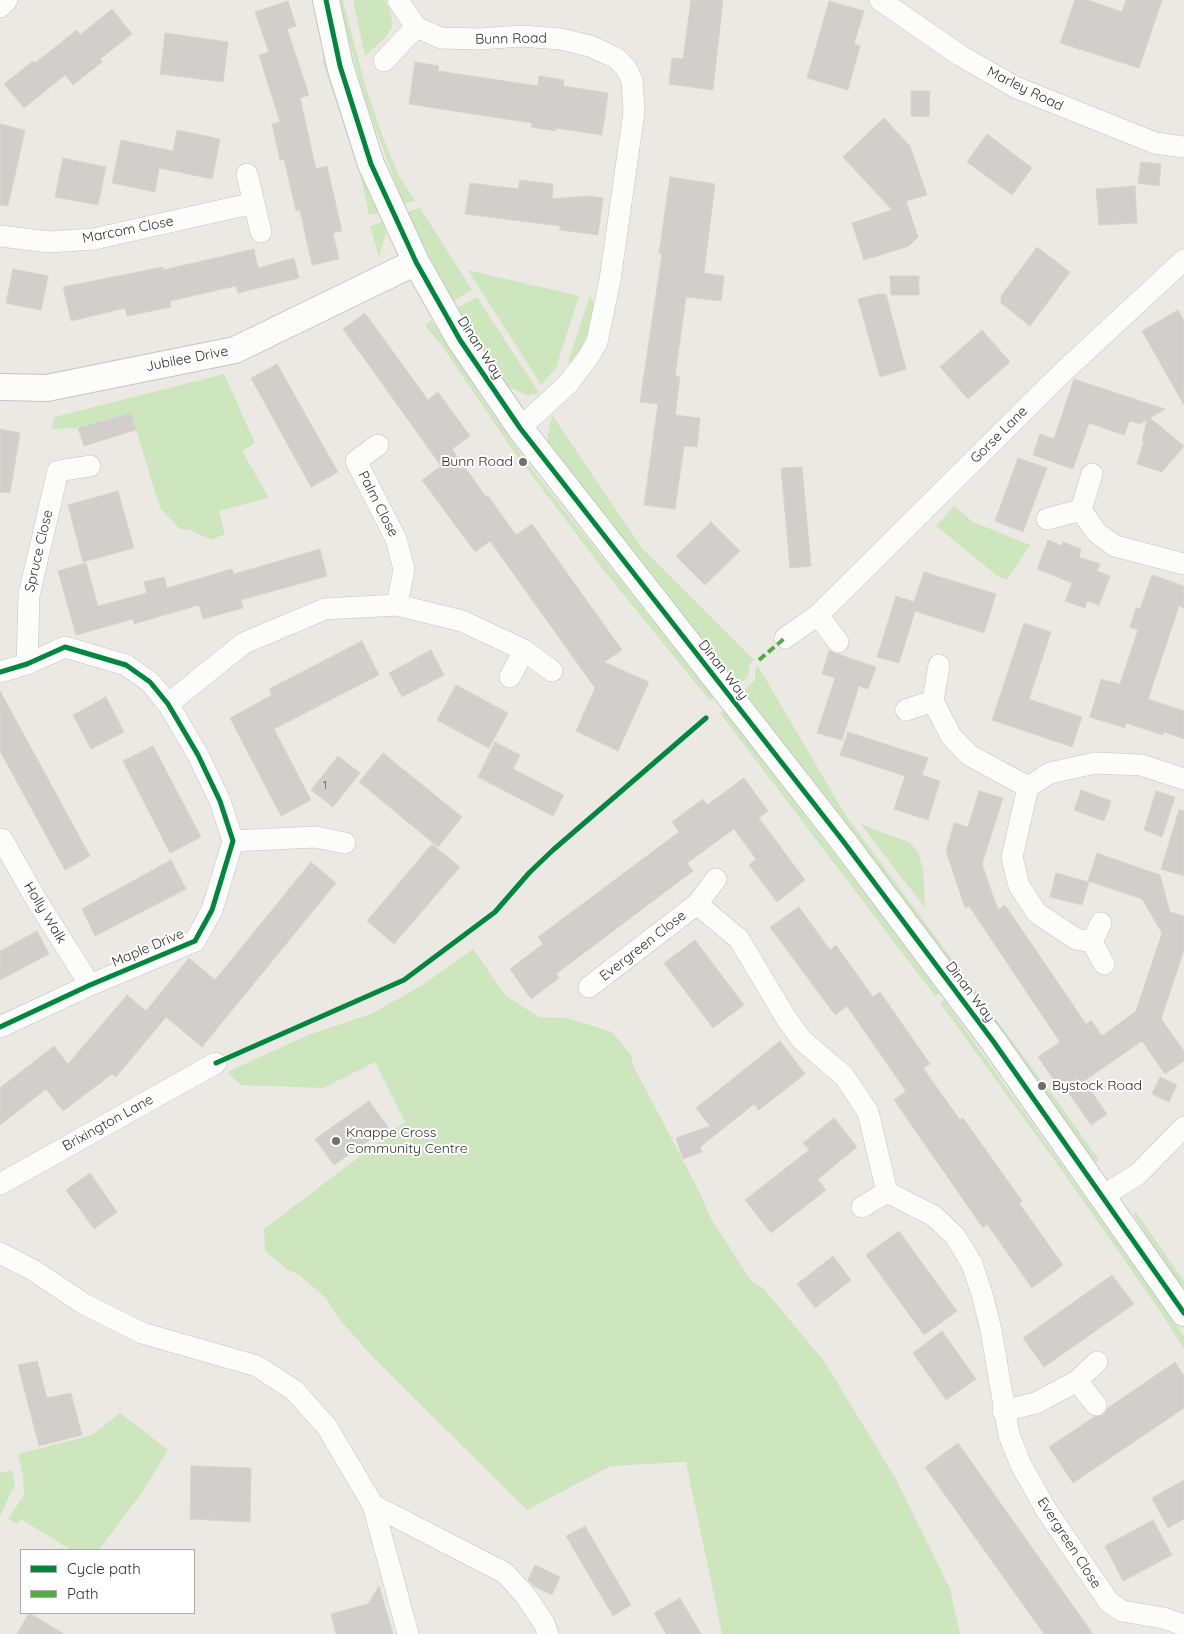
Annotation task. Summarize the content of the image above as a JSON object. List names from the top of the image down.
{
  "streets": {
    "street": [
      "Bunn Road",
      "Marley Road",
      "Marcom Close",
      "Dinan Way",
      "Jubilee Drive",
      "Gorse Lane",
      "Palm Close",
      "Spruce Close",
      "Holly Walk",
      "Evergreen Close",
      "Maple Drive",
      "Brixington Lane"
    ]
  },
  "crossings": [
    ["Bunn Road", "Dinan Way"],
    ["Dinan Way", "Jubilee Drive"],
    ["Holly Walk", "Maple Drive"]
  ],
  "places": ["Bunn Road", "Bystock Road", "Knappe Cross Community Centre"],
  "house_numbers": ["1"],
  "legend": ["Cycle path", "Path"]
}
